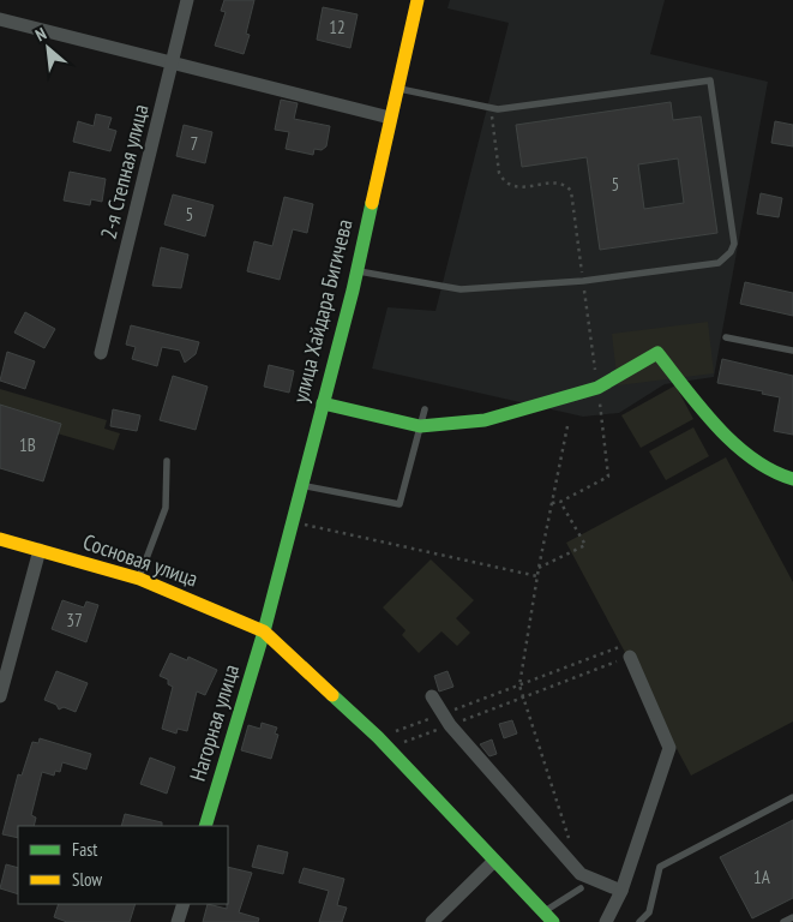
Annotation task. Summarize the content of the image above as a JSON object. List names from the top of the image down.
{
  "streets": {
    "street": [
      "2-я Степная улица",
      "улица Хайдара Бигичева",
      "Сосновая улица",
      "Нагорная улица"
    ]
  },
  "crossings": [
    ["улица Хайдара Бигичева", "Сосновая улица"],
    ["улица Хайдара Бигичева", "Нагорная улица"],
    ["Сосновая улица", "Нагорная улица"]
  ],
  "house_numbers": [
    "12",
    "7",
    "5",
    "5",
    "1В",
    "37",
    "1А"
  ],
  "legend": ["Fast", "Slow"],
  "north": "top left"
}
